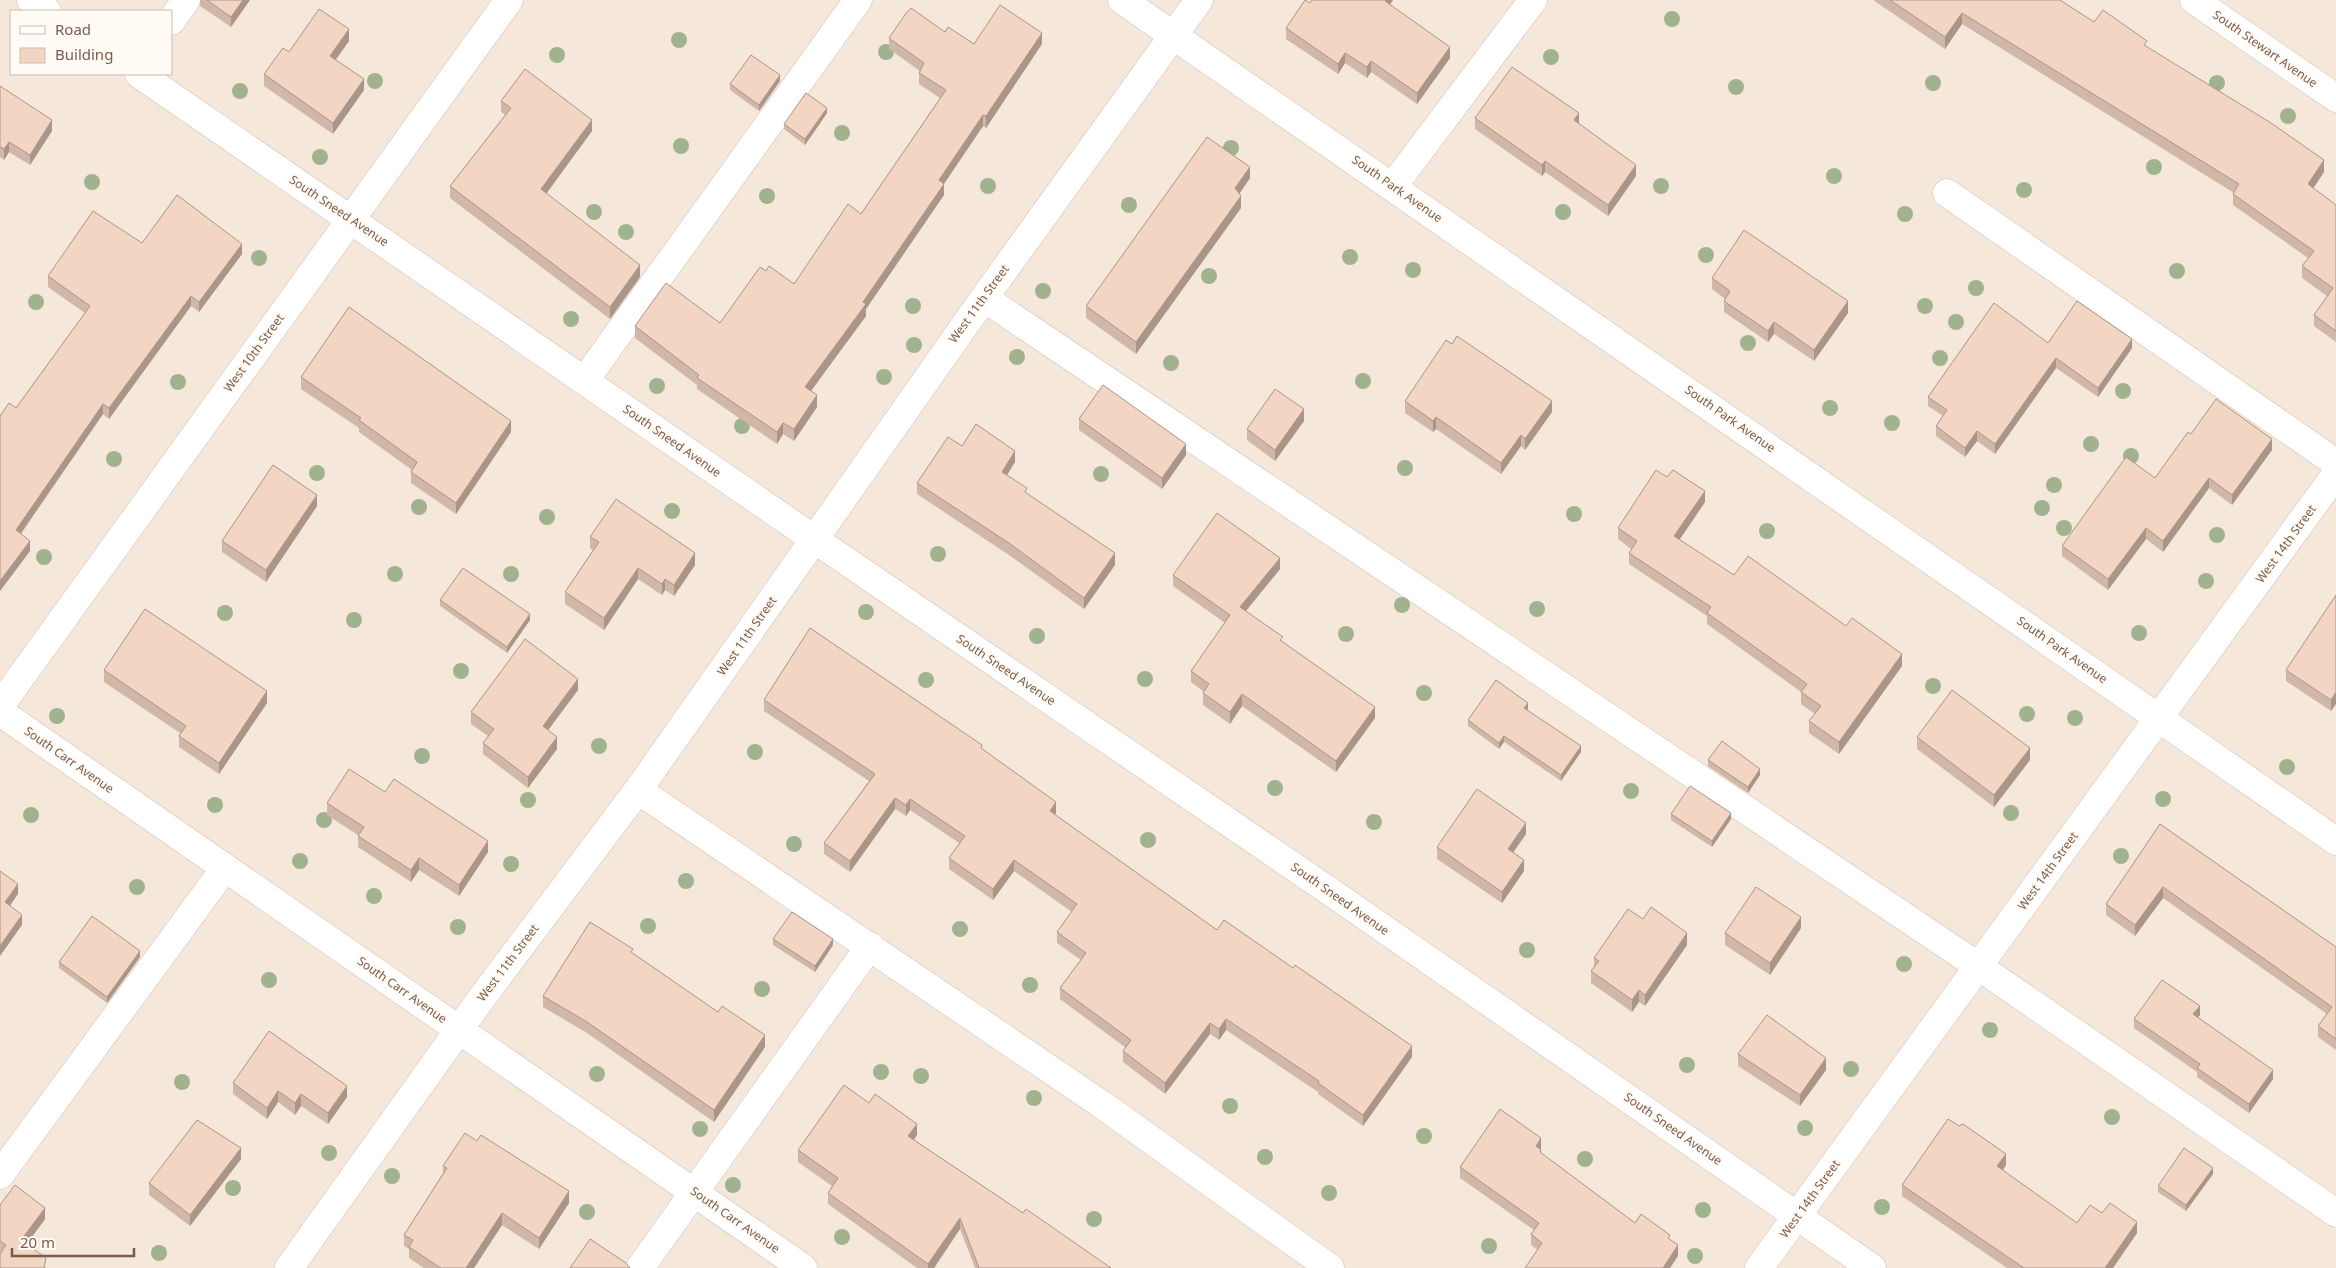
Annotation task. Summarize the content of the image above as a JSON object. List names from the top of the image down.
{
  "streets": {
    "street": [
      "South Stewart Avenue",
      "South Park Avenue",
      "South Sneed Avenue",
      "West 11th Street",
      "West 10th Street",
      "West 14th Street",
      "South Carr Avenue"
    ]
  },
  "crossings": [
    ["South Park Avenue", "West 11th Street"],
    ["South Park Avenue", "West 14th Street"],
    ["South Sneed Avenue", "West 11th Street"],
    ["South Sneed Avenue", "West 10th Street"],
    ["South Sneed Avenue", "West 14th Street"],
    ["West 11th Street", "South Carr Avenue"]
  ],
  "legend": ["Road", "Building"],
  "scale_bar": "20 m"
}
